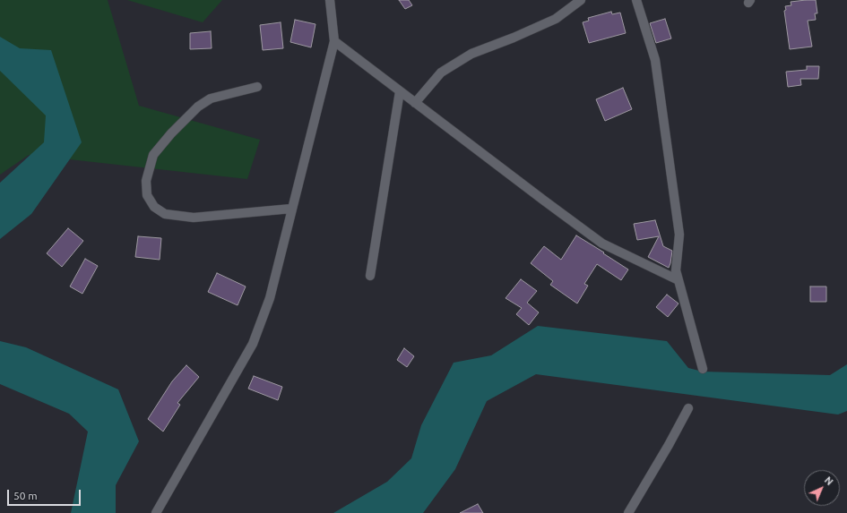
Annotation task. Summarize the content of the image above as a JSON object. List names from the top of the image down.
{
  "scale_bar": "50 m",
  "north": "top right"
}
